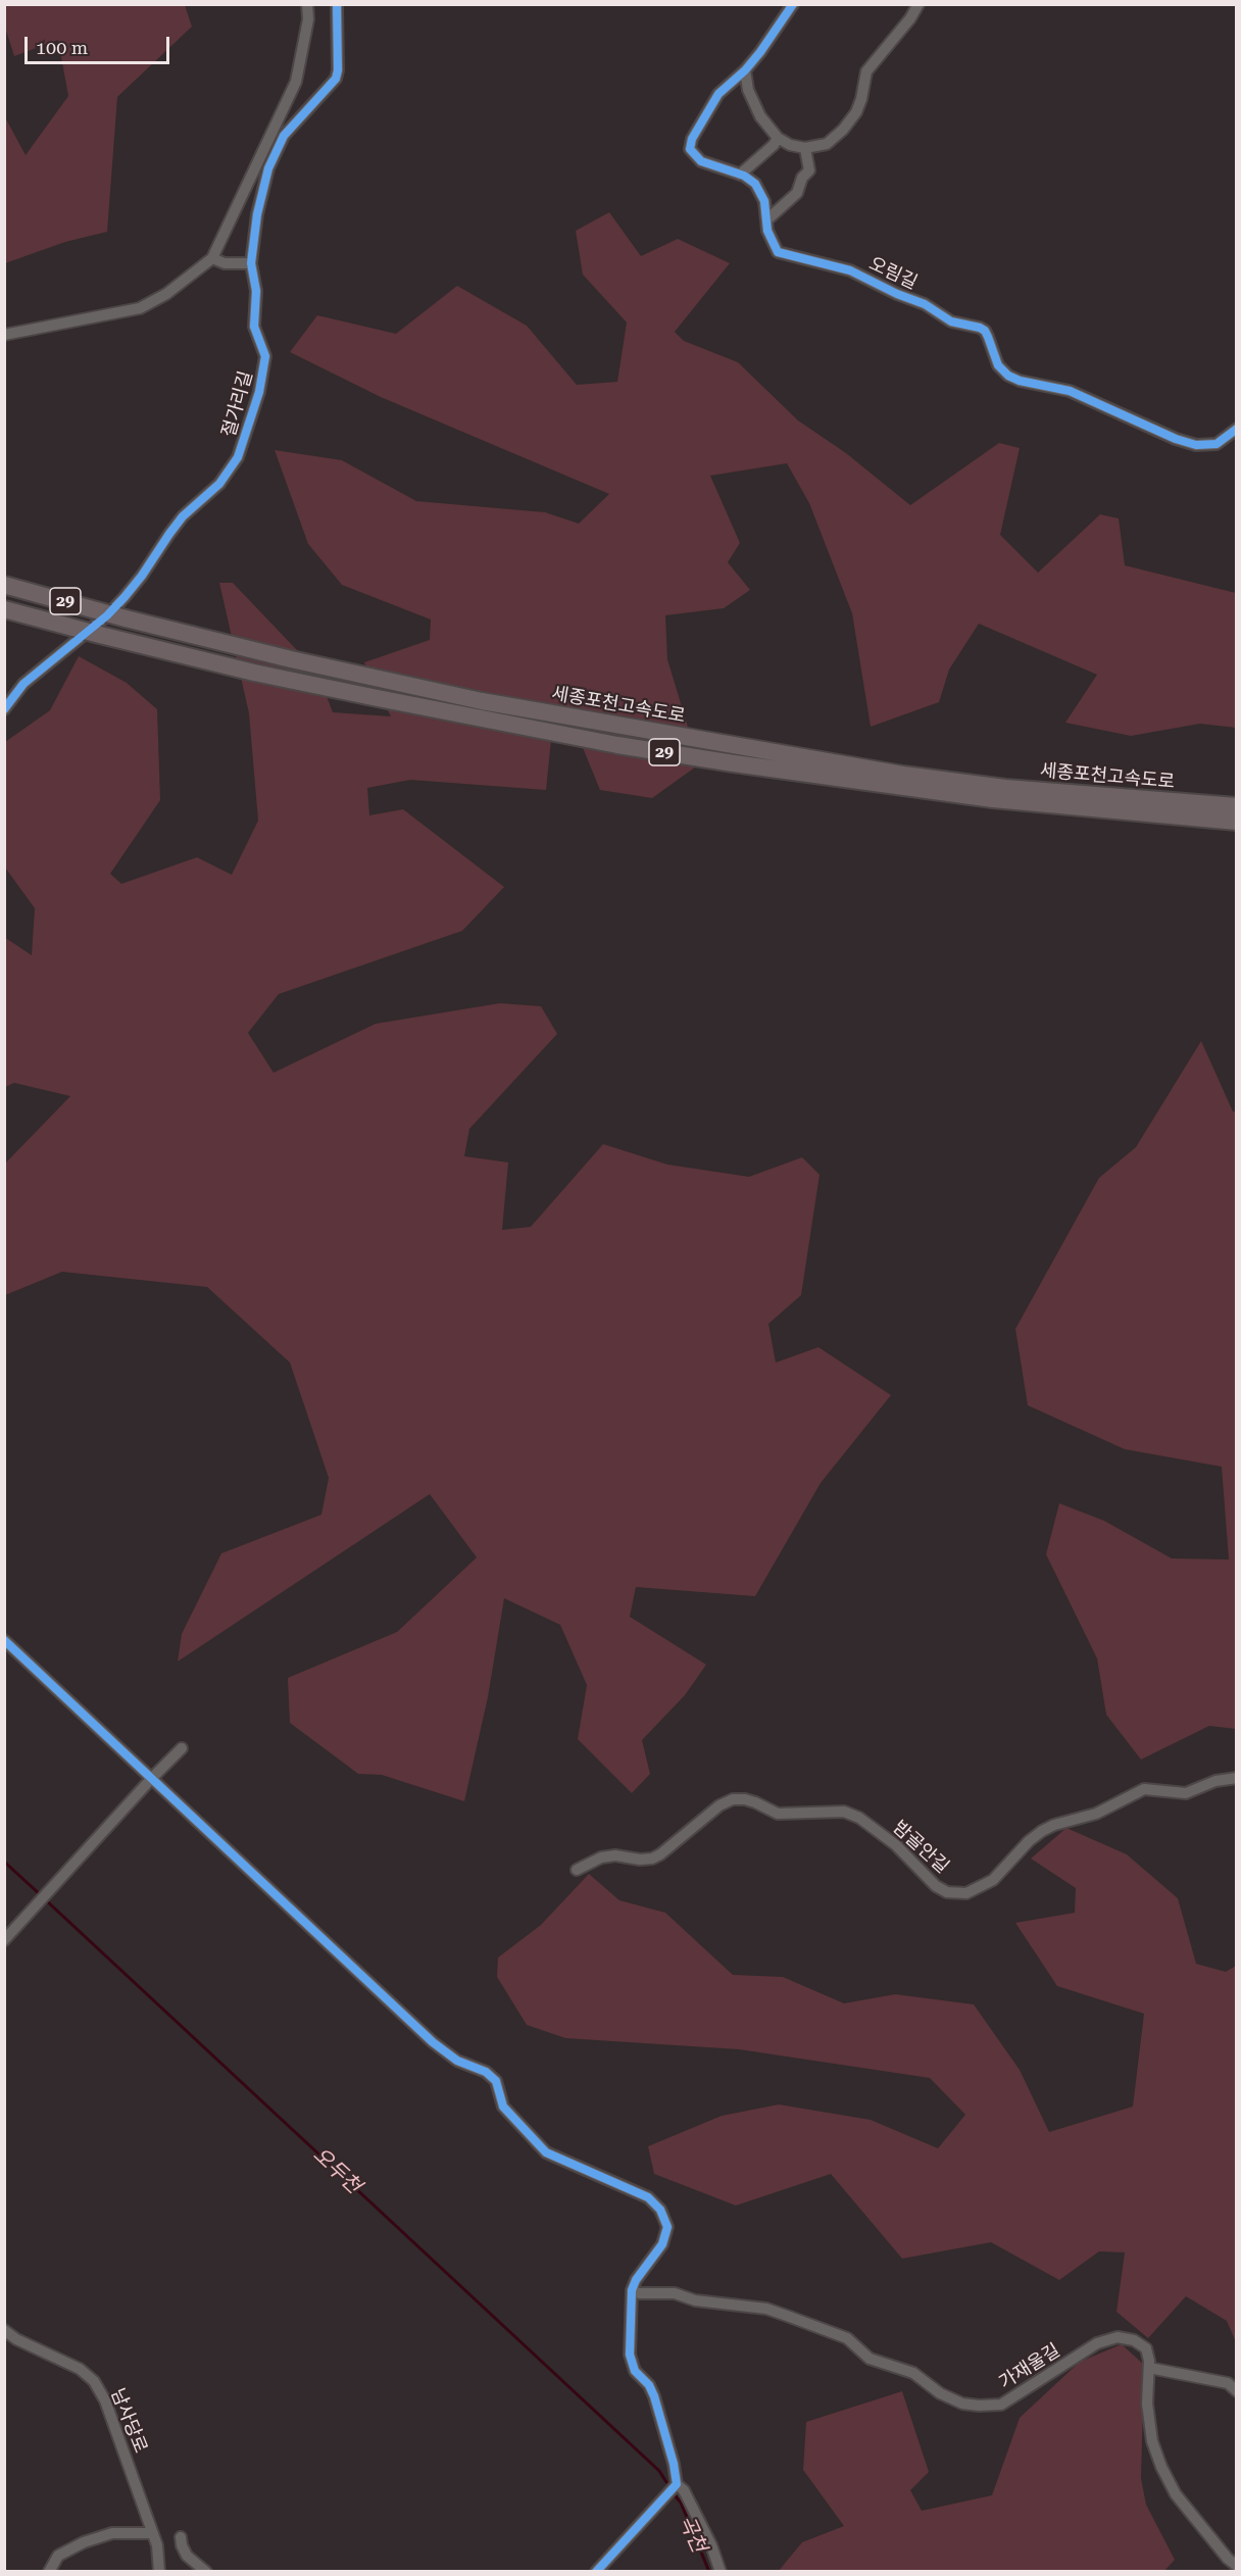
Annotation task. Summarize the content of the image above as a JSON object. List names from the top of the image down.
{
  "streets": {
    "highway": ["29", "세종포천고속도로"],
    "street": [
      "오림길",
      "절가리길",
      "밤골안길",
      "가재울길",
      "남사당로"
    ]
  },
  "water": ["오두천", "곡천"],
  "scale_bar": "100 m"
}
